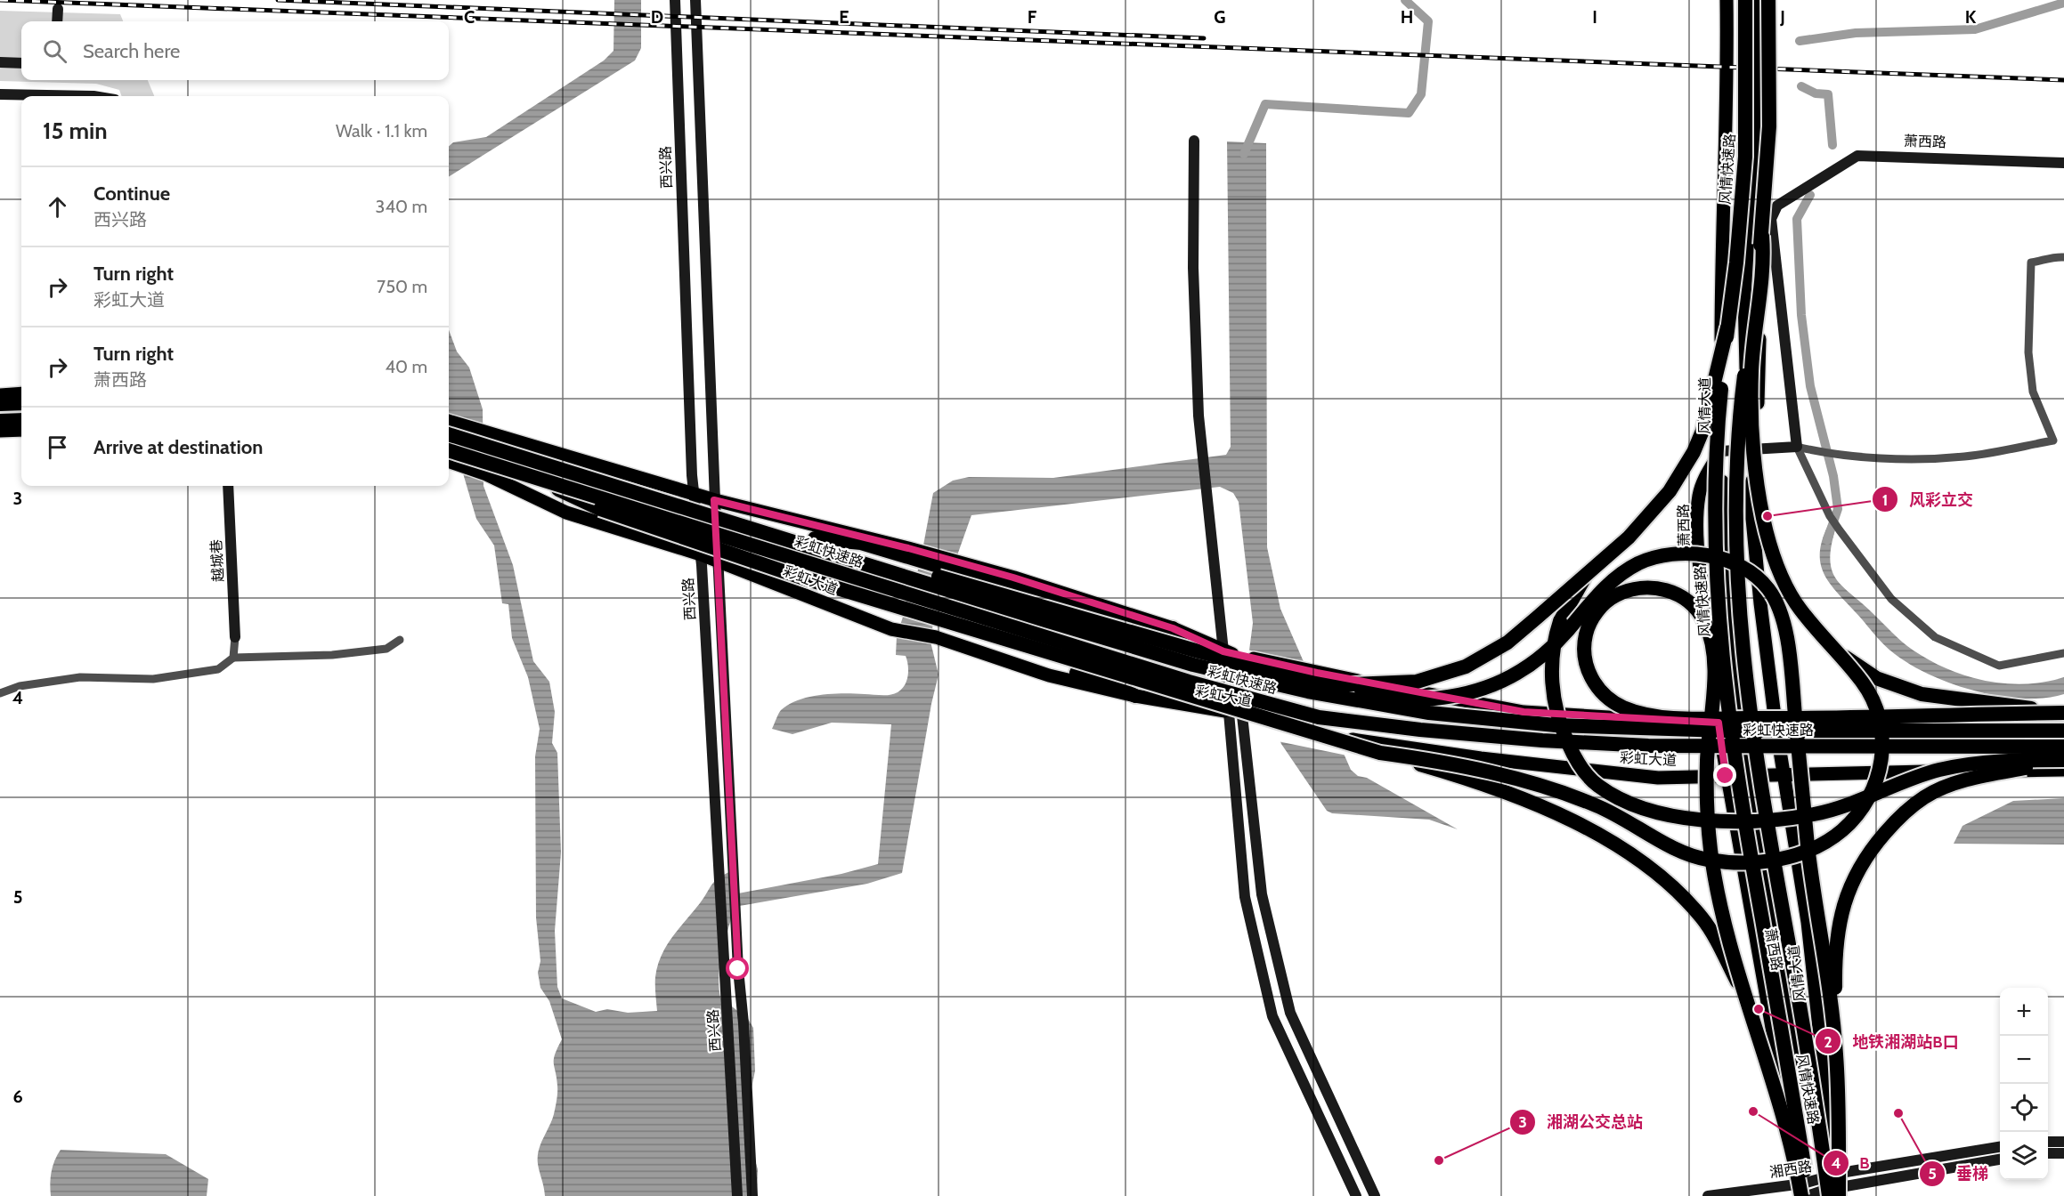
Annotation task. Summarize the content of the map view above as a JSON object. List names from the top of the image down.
{
  "streets": {
    "highway": ["风情快速路", "彩虹快速路"],
    "main road": [
      "萧西路",
      "西兴路",
      "风情大道",
      "越城巷",
      "彩虹大道",
      "湘西路"
    ]
  },
  "crossings": [
    ["萧西路", "风情快速路"],
    ["萧西路", "风情大道"],
    ["萧西路", "彩虹大道"],
    ["萧西路", "湘西路"],
    ["西兴路", "彩虹大道"],
    ["风情快速路", "风情大道"],
    ["风情快速路", "湘西路"],
    ["风情大道", "彩虹大道"],
    ["风情大道", "湘西路"]
  ],
  "places": [
    "风彩立交",
    "地铁湘湖站B口",
    "B",
    "垂梯",
    "湘湖公交总站"
  ],
  "page": {
    "search": "Search here",
    "heading": ["15 min", "Walk · 1.1 km"],
    "list": [
      ["Continue", "西兴路", "340 m"],
      ["Turn right", "彩虹大道", "750 m"],
      ["Turn right", "萧西路", "40 m"],
      "Arrive at destination"
    ],
    "map_buttons": ["+", "−"]
  },
  "grid": {
    "columns": [
      "C",
      "D",
      "E",
      "F",
      "G",
      "H",
      "I",
      "J",
      "K"
    ],
    "rows": [
      "3",
      "4",
      "5",
      "6"
    ]
  }
}
